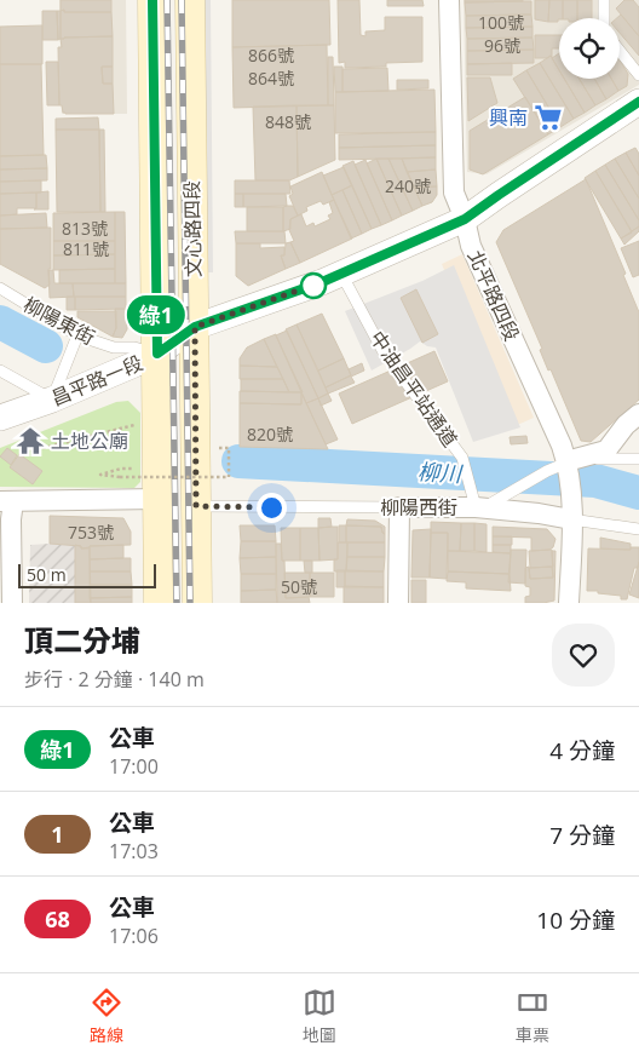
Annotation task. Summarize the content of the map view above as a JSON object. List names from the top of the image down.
{
  "streets": {
    "main road": ["文心路四段"],
    "street": ["北平路四段", "昌平路一段", "柳陽西街"],
    "lane": ["柳陽東街", "中油昌平站通道"]
  },
  "crossings": [
    ["文心路四段", "柳陽東街"],
    ["文心路四段", "昌平路一段"],
    ["文心路四段", "柳陽西街"],
    ["北平路四段", "昌平路一段"],
    ["北平路四段", "柳陽西街"],
    ["柳陽東街", "昌平路一段"],
    ["昌平路一段", "中油昌平站通道"],
    ["中油昌平站通道", "柳陽西街"]
  ],
  "water": ["柳川"],
  "places": {
    "supermarket": ["興南"],
    "temple": ["土地公廟"]
  },
  "lines": ["bus line 綠1"],
  "house_numbers": [
    "100號",
    "96號",
    "866號",
    "864號",
    "848號",
    "240號",
    "813號",
    "811號",
    "820號",
    "753號",
    "50號"
  ],
  "scale_bar": "50 m",
  "page": {
    "on_map": "綠1",
    "scale": "50 m",
    "heading": ["頂二分埔", "步行 · 2 分鐘 · 140 m"],
    "list": [
      {
        "mark": "綠1",
        "name": "公車",
        "note": "17:00",
        "value": "4 分鐘"
      },
      {
        "mark": "1",
        "name": "公車",
        "note": "17:03",
        "value": "7 分鐘"
      },
      {
        "mark": "68",
        "name": "公車",
        "note": "17:06",
        "value": "10 分鐘"
      }
    ],
    "tabs": ["路線", "地圖", "車票"]
  }
}
